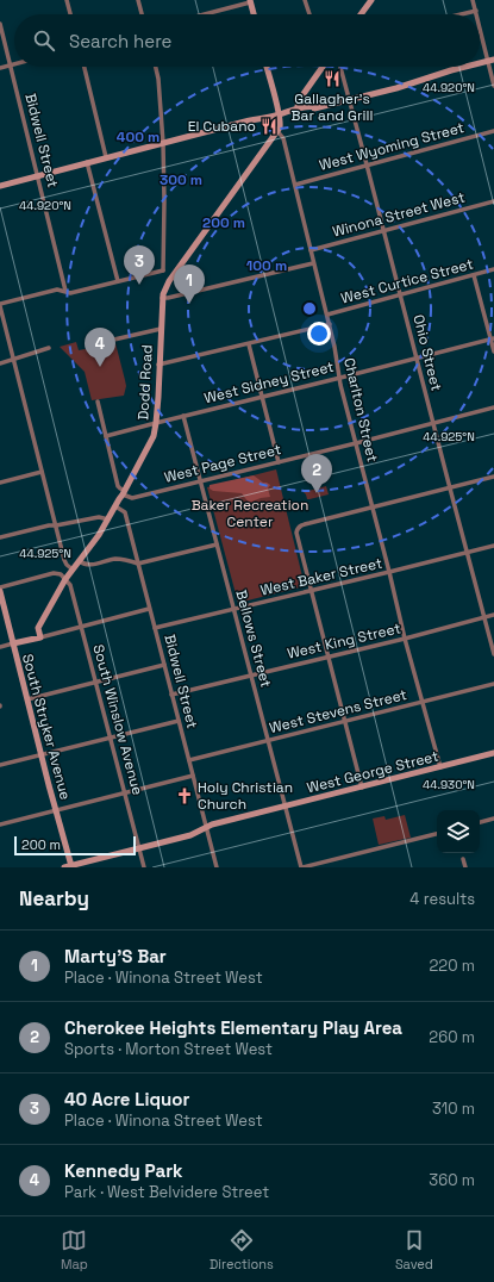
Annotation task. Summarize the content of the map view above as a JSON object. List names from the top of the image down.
{
  "streets": {
    "street": [
      "Bidwell Street",
      "West Wyoming Street",
      "Winona Street West",
      "West Curtice Street",
      "Ohio Street",
      "Dodd Road",
      "West Sidney Street",
      "Charlton Street",
      "West Page Street",
      "West Baker Street",
      "Bellows Street",
      "West King Street",
      "West Stevens Street",
      "South Winslow Avenue",
      "South Stryker Avenue",
      "West George Street"
    ]
  },
  "crossings": [
    ["Bidwell Street", "Dodd Road"],
    ["Bidwell Street", "West Baker Street"],
    ["Bidwell Street", "West King Street"],
    ["Bidwell Street", "West Stevens Street"],
    ["Bidwell Street", "West George Street"],
    ["West Wyoming Street", "Ohio Street"],
    ["West Wyoming Street", "Charlton Street"],
    ["Winona Street West", "Ohio Street"],
    ["Winona Street West", "Charlton Street"],
    ["West Curtice Street", "Ohio Street"],
    ["West Curtice Street", "Charlton Street"],
    ["Ohio Street", "West Sidney Street"],
    ["Ohio Street", "West Page Street"],
    ["Ohio Street", "West Baker Street"],
    ["Ohio Street", "West King Street"],
    ["Dodd Road", "West Sidney Street"],
    ["Dodd Road", "Charlton Street"],
    ["Dodd Road", "West Page Street"],
    ["Dodd Road", "South Winslow Avenue"],
    ["West Sidney Street", "Charlton Street"],
    ["West Sidney Street", "Bellows Street"],
    ["Charlton Street", "West Page Street"],
    ["Charlton Street", "West Baker Street"],
    ["Charlton Street", "West King Street"],
    ["Charlton Street", "West Stevens Street"],
    ["Charlton Street", "West George Street"],
    ["West Page Street", "Bellows Street"],
    ["West Baker Street", "Bellows Street"],
    ["Bellows Street", "West King Street"],
    ["Bellows Street", "West Stevens Street"],
    ["Bellows Street", "West George Street"],
    ["South Winslow Avenue", "West George Street"],
    ["South Stryker Avenue", "West George Street"]
  ],
  "parks": ["Baker Recreation Center"],
  "places": {
    "restaurant": ["Gallagher's Bar and Grill", "El Cubano"],
    "church": ["Holy Christian Church"]
  },
  "scale_bar": "200 m",
  "page": {
    "search": "Search here",
    "pins": [
      "3",
      "1",
      "4",
      "2"
    ],
    "scale": "200 m",
    "heading": ["Nearby", "4 results"],
    "list": [
      {
        "mark": "1",
        "name": "Marty'S Bar",
        "note": "Place · Winona Street West",
        "value": "220 m"
      },
      {
        "mark": "2",
        "name": "Cherokee Heights Elementary Play Area",
        "note": "Sports · Morton Street West",
        "value": "260 m"
      },
      {
        "mark": "3",
        "name": "40 Acre Liquor",
        "note": "Place · Winona Street West",
        "value": "310 m"
      },
      {
        "mark": "4",
        "name": "Kennedy Park",
        "note": "Park · West Belvidere Street",
        "value": "360 m"
      }
    ],
    "nav": ["Map", "Directions", "Saved"]
  },
  "coordinates": ["44.920°N", "44.925°N", "44.930°N"],
  "rings": [
    "400 m",
    "300 m",
    "200 m",
    "100 m"
  ]
}
